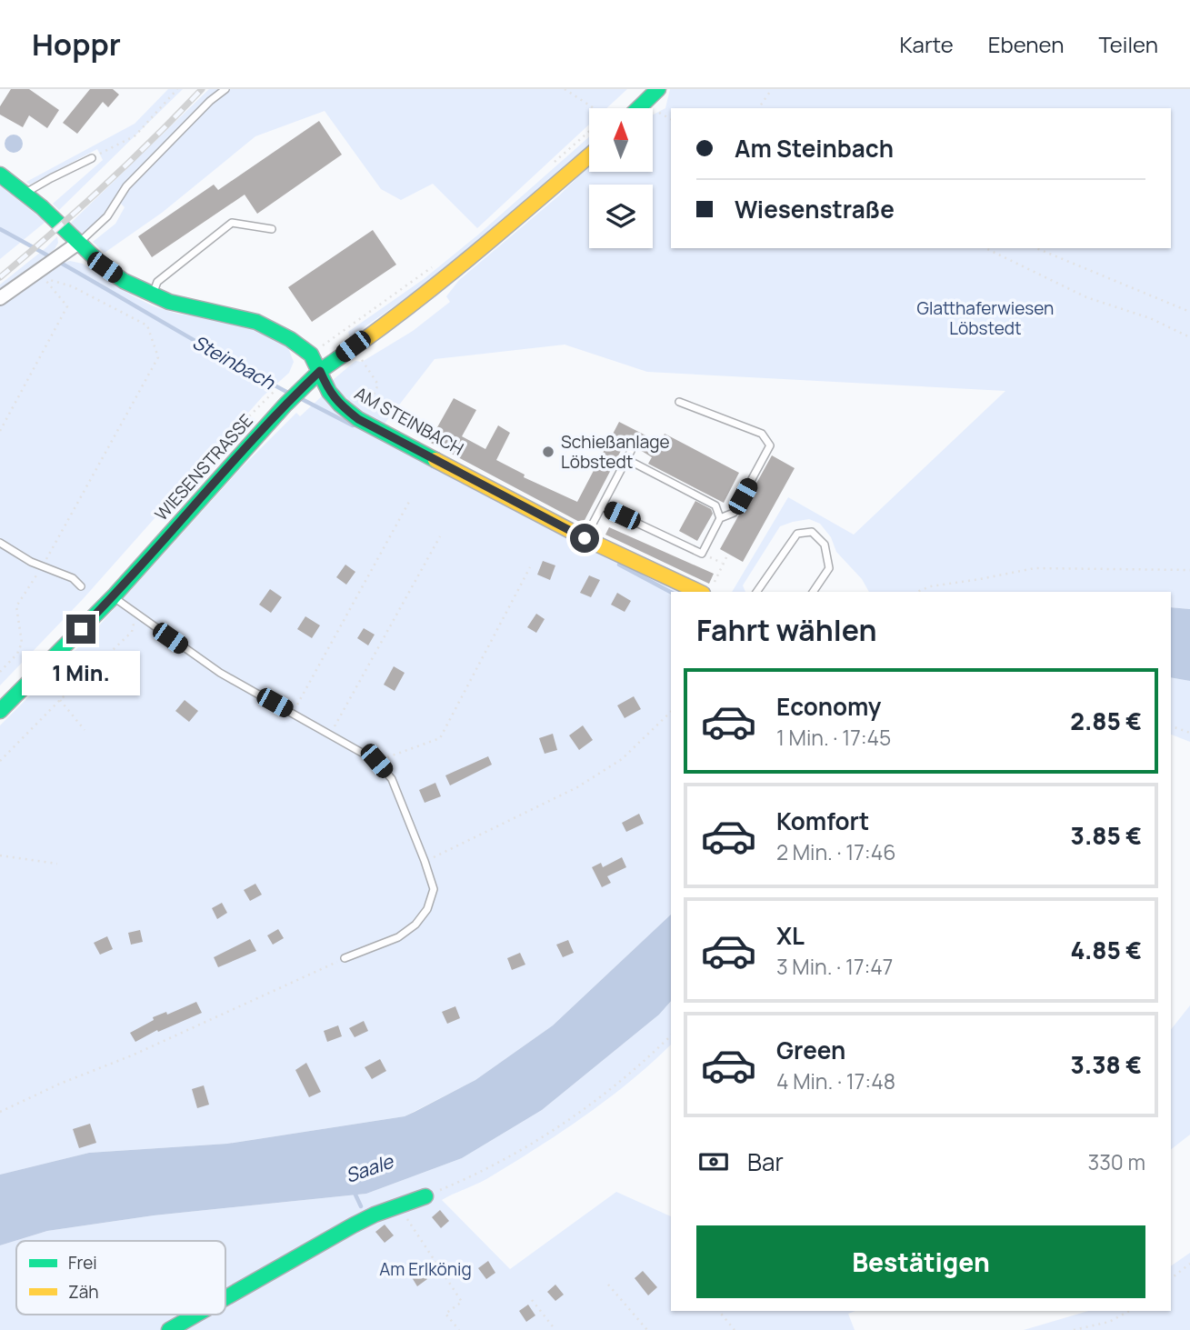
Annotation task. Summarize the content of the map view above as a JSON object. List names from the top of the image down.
{
  "streets": {
    "street": ["AM STEINBACH", "WIESENSTRASSE"]
  },
  "crossings": [
    ["AM STEINBACH", "WIESENSTRASSE"]
  ],
  "water": ["Steinbach", "Saale"],
  "parks": ["Glatthaferwiesen Löbstedt", "Am Erlkönig"],
  "places": ["Schießanlage Löbstedt"],
  "legend": ["Frei", "Zäh"],
  "north": "top",
  "page": {
    "header": "Hoppr",
    "nav": ["Karte", "Ebenen", "Teilen"],
    "banner": ["Am Steinbach", "Wiesenstraße"],
    "heading": "Fahrt wählen",
    "bubble": "1 Min.",
    "list": [
      {
        "name": "Economy",
        "note": "1 Min. · 17:45",
        "value": "2.85 €"
      },
      {
        "name": "Komfort",
        "note": "2 Min. · 17:46",
        "value": "3.85 €"
      },
      {
        "name": "XL",
        "note": "3 Min. · 17:47",
        "value": "4.85 €"
      },
      {
        "name": "Green",
        "note": "4 Min. · 17:48",
        "value": "3.38 €"
      }
    ],
    "pay": ["Bar", "330 m"],
    "buttons": "Bestätigen"
  }
}
